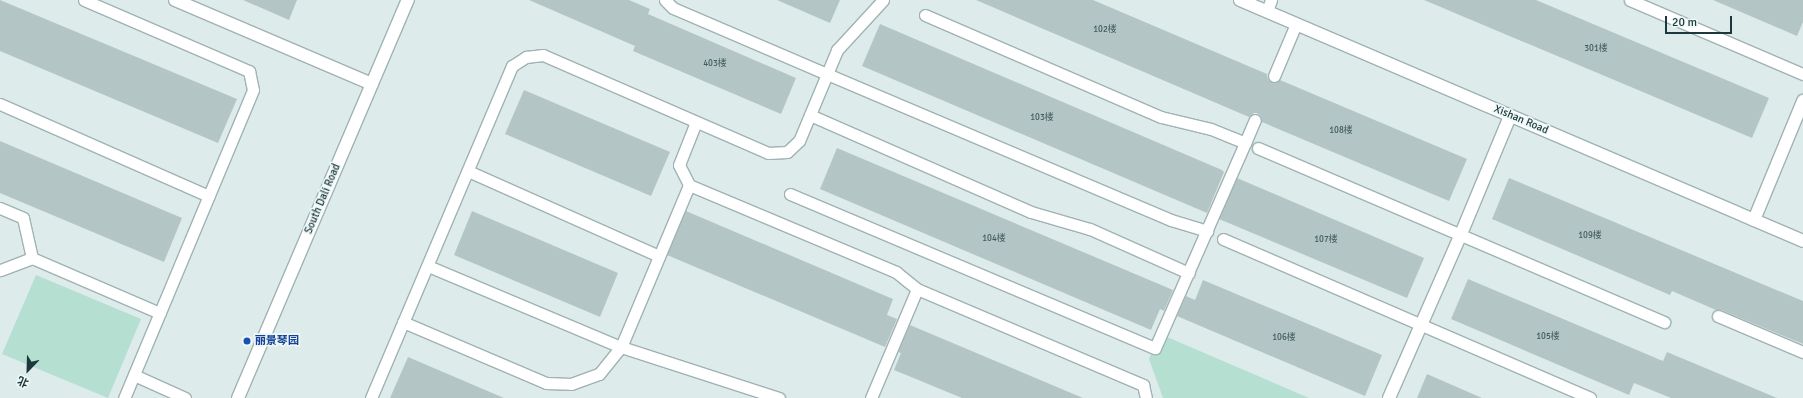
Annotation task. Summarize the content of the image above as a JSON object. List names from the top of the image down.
{
  "streets": {
    "street": ["Xishan Road", "South Dali Road"]
  },
  "places": ["丽景琴园"],
  "house_numbers": [
    "102楼",
    "301楼",
    "403楼",
    "103楼",
    "108楼",
    "109楼",
    "104楼",
    "107楼",
    "105楼",
    "106楼"
  ],
  "scale_bar": "20 m",
  "north": "bottom left"
}
